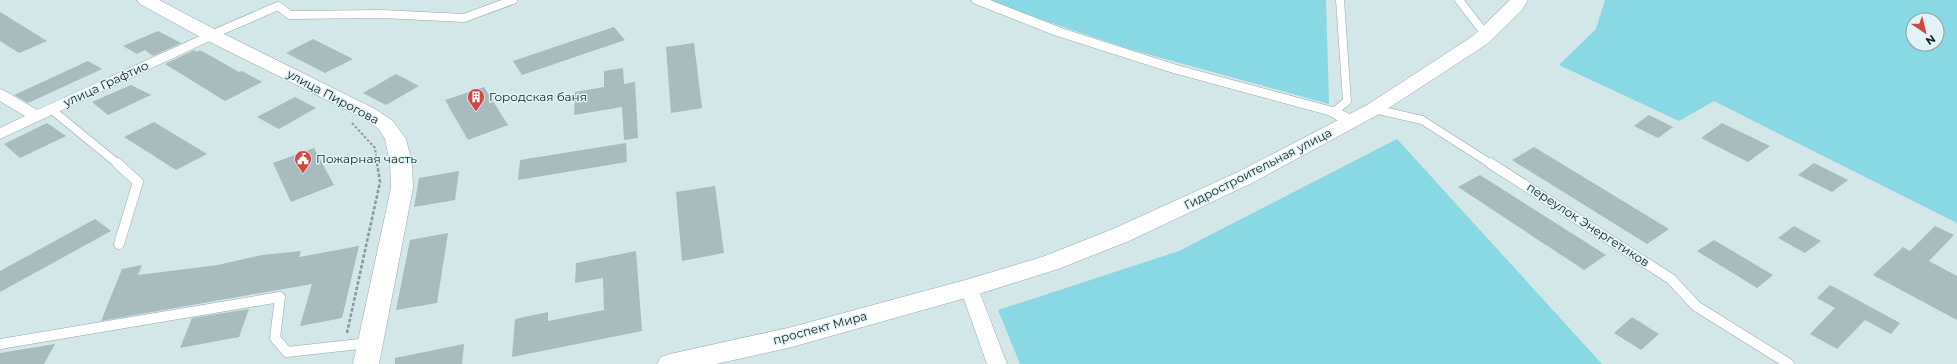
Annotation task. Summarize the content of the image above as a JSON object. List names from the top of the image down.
{
  "streets": {
    "street": [
      "улица Графтио",
      "улица Пирогова",
      "Гидростроительная улица",
      "проспект Мира"
    ],
    "lane": ["переулок Энергетиков"]
  },
  "crossings": [
    ["улица Графтио", "улица Пирогова"],
    ["Гидростроительная улица", "переулок Энергетиков"],
    ["Гидростроительная улица", "проспект Мира"]
  ],
  "places": {
    "building": ["Городская баня"],
    "public building": ["Пожарная часть"]
  },
  "north": "bottom right"
}
